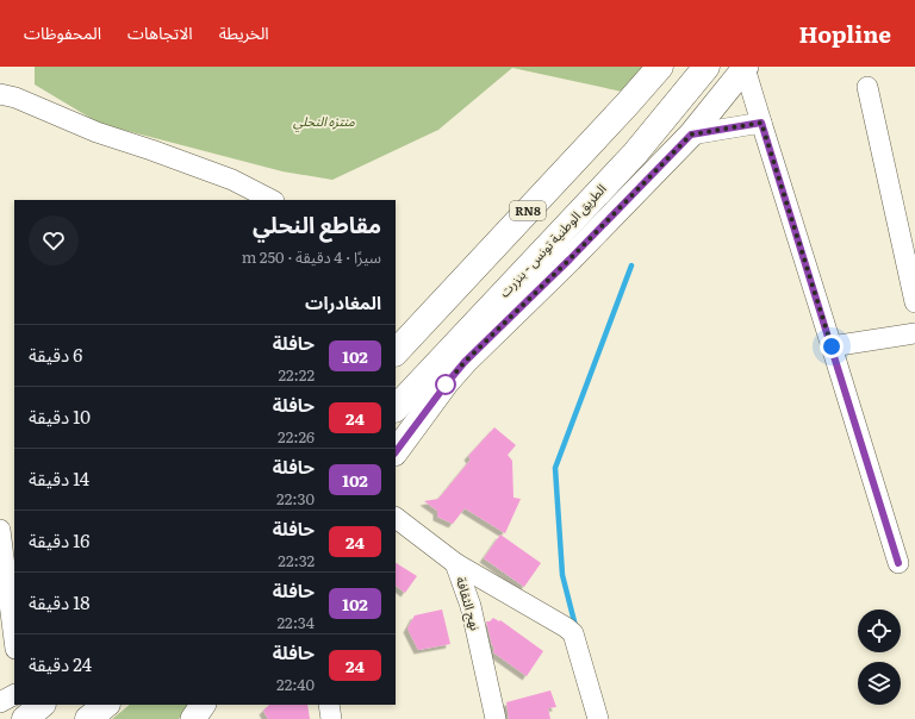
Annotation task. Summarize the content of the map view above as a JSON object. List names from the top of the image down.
{
  "streets": {
    "highway": ["RN8", "الطريق الوطنية تونس - بنزرت"],
    "street": ["نهج الثقافة"]
  },
  "parks": ["منتزه النحلي"],
  "lines": ["bus line 102"],
  "page": {
    "header": "Hopline",
    "nav": ["الخريطة", "الاتجاهات", "المحفوظات"],
    "heading": [
      ["مقاطع النحلي", "سيرًا · 4 دقيقة · 250 m"],
      "المغادرات"
    ],
    "list": [
      {
        "mark": "102",
        "name": "حافلة",
        "note": "22:22",
        "value": "6 دقيقة"
      },
      {
        "mark": "24",
        "name": "حافلة",
        "note": "22:26",
        "value": "10 دقيقة"
      },
      {
        "mark": "102",
        "name": "حافلة",
        "note": "22:30",
        "value": "14 دقيقة"
      },
      {
        "mark": "24",
        "name": "حافلة",
        "note": "22:32",
        "value": "16 دقيقة"
      },
      {
        "mark": "102",
        "name": "حافلة",
        "note": "22:34",
        "value": "18 دقيقة"
      },
      {
        "mark": "24",
        "name": "حافلة",
        "note": "22:40",
        "value": "24 دقيقة"
      }
    ]
  }
}
